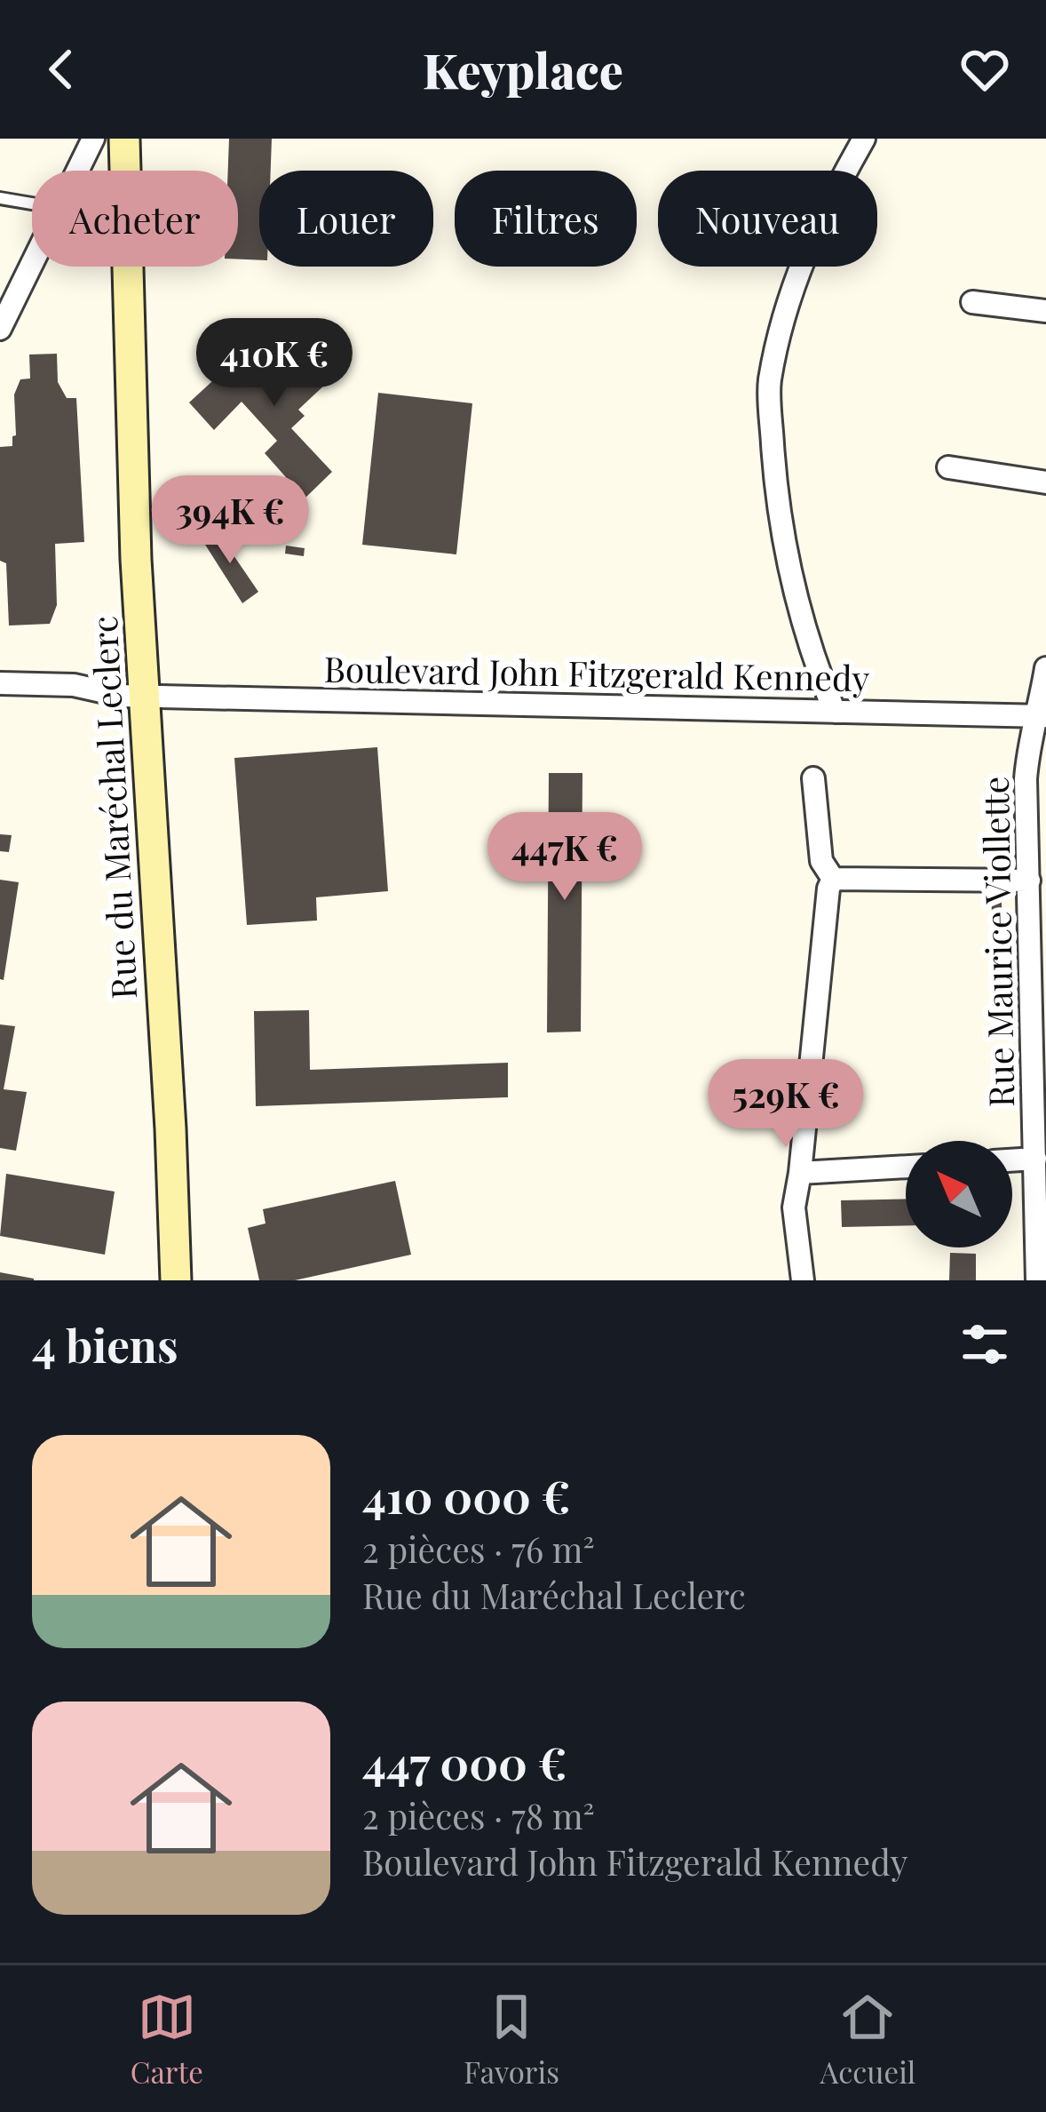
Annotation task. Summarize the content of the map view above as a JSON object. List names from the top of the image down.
{
  "streets": {
    "main road": ["Rue du Maréchal Leclerc"],
    "street": ["Boulevard John Fitzgerald Kennedy", "Rue Maurice Viollette"]
  },
  "crossings": [
    ["Boulevard John Fitzgerald Kennedy", "Rue du Maréchal Leclerc"],
    ["Boulevard John Fitzgerald Kennedy", "Rue Maurice Viollette"]
  ],
  "north": "top left",
  "page": {
    "header": "Keyplace",
    "chip": [
      "Acheter",
      "Louer",
      "Filtres",
      "Nouveau"
    ],
    "price": [
      "410K €",
      "394K €",
      "447K €",
      "529K €"
    ],
    "heading": "4 biens",
    "list": [
      {
        "name": "410 000 €",
        "note": "2 pièces · 76 m² · Rue du Maréchal Leclerc"
      },
      {
        "name": "447 000 €",
        "note": "2 pièces · 78 m² · Boulevard John Fitzgerald Kennedy"
      }
    ],
    "tabs": ["Carte", "Favoris", "Accueil"]
  }
}
